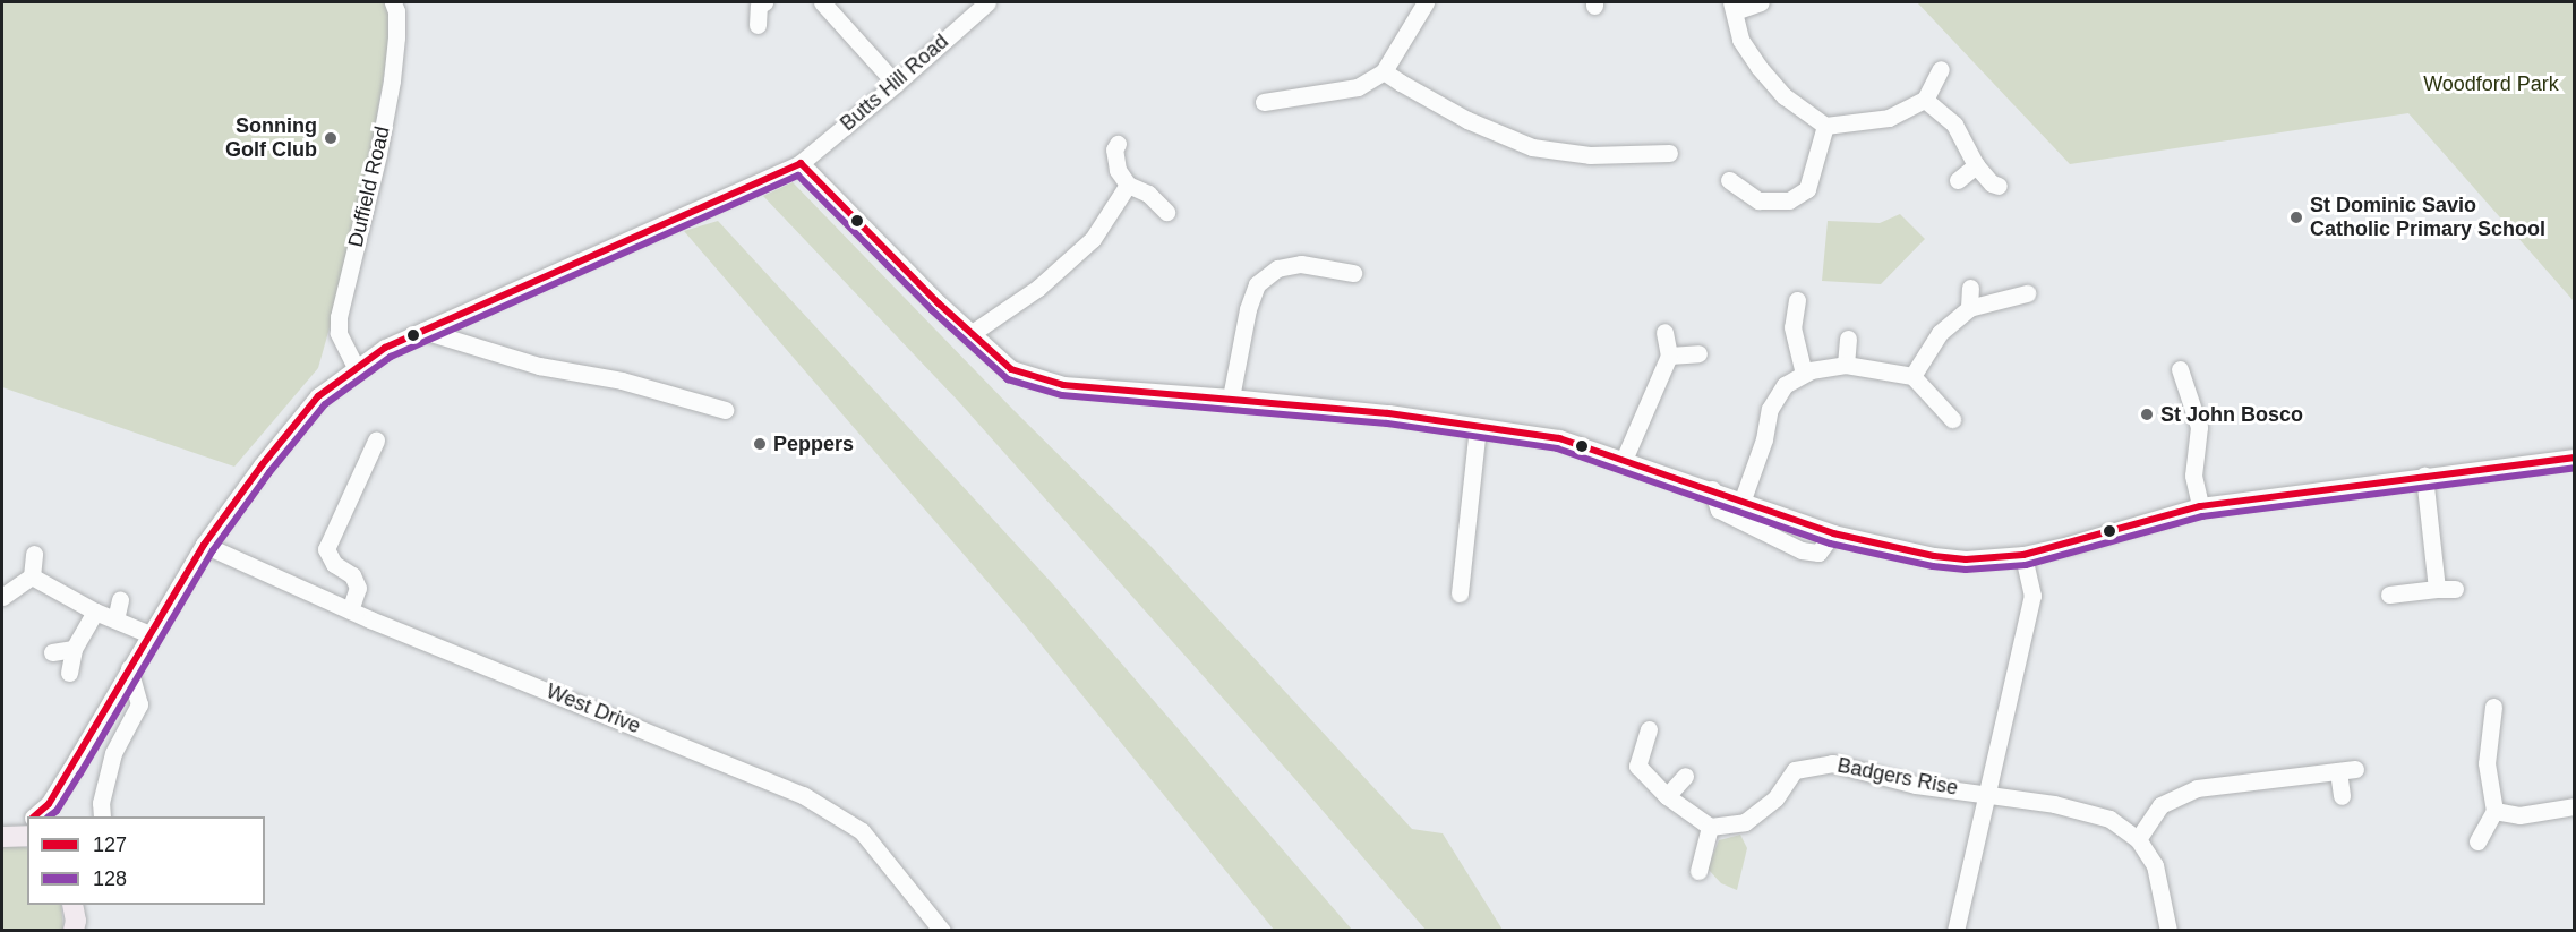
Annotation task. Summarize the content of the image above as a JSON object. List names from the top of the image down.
{
  "streets": {
    "street": [
      "Butts Hill Road",
      "Duffield Road",
      "West Drive",
      "Badgers Rise"
    ]
  },
  "crossings": [
    ["Butts Hill Road", "Duffield Road"],
    ["Butts Hill Road", "West Drive"]
  ],
  "parks": ["Woodford Park"],
  "places": [
    "Sonning Golf Club",
    "St Dominic Savio Catholic Primary School",
    "St John Bosco",
    "Peppers"
  ],
  "lines": ["transit line 127", "transit line 128"],
  "legend": ["127", "128"]
}
